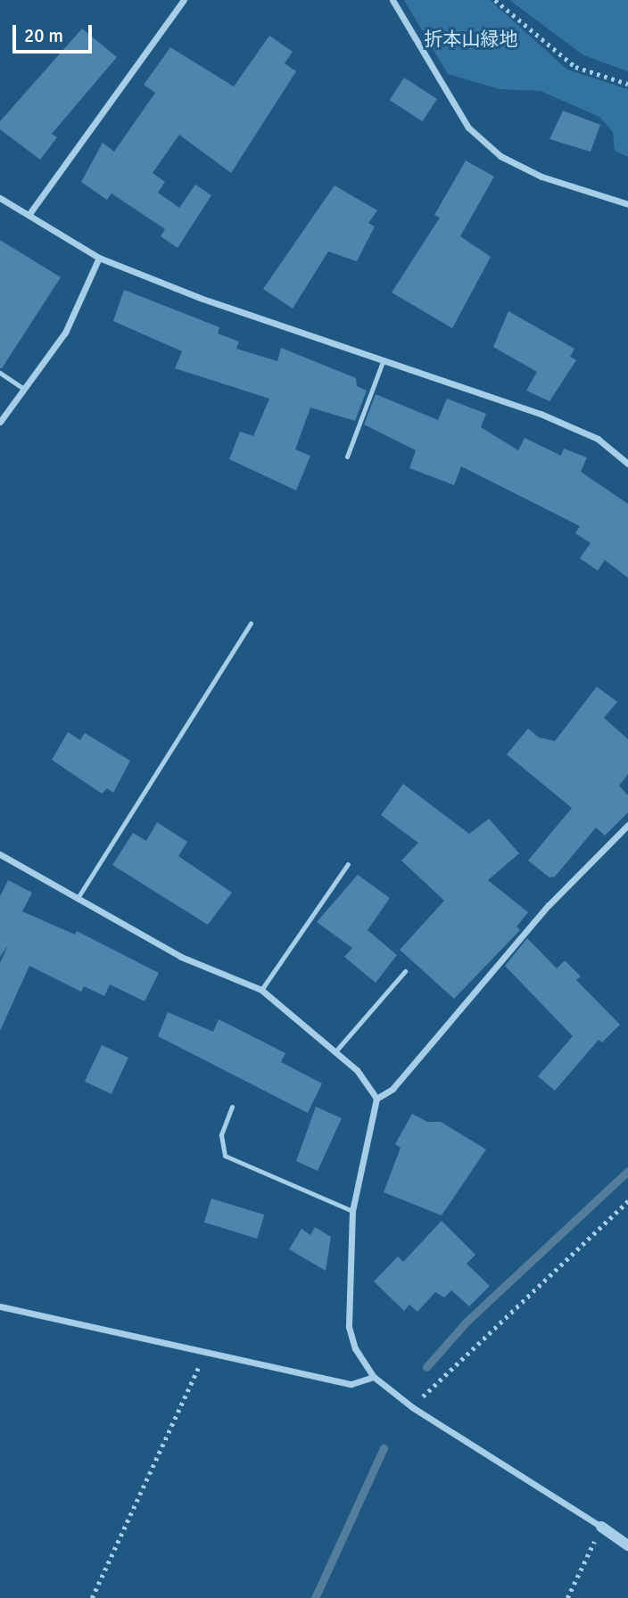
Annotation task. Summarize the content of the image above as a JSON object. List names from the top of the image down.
{
  "parks": ["折本山緑地"],
  "scale_bar": "20 m"
}
